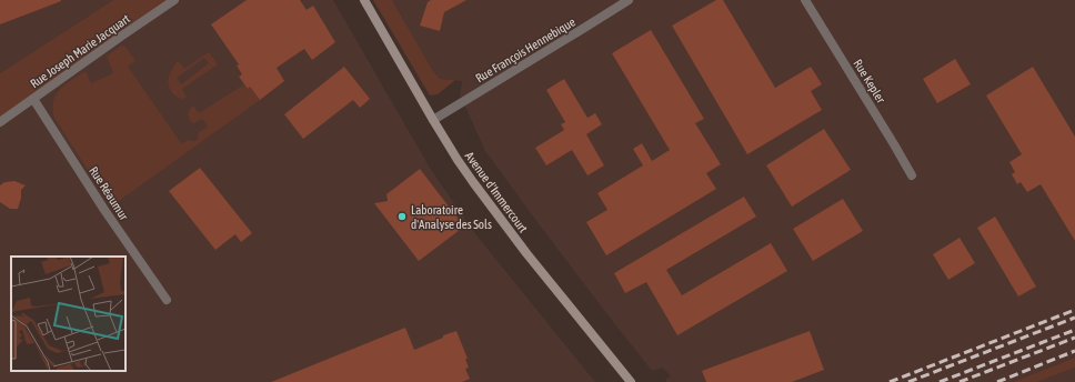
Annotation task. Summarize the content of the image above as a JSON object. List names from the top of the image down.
{
  "streets": {
    "main road": ["Avenue d'Immercourt"],
    "street": [
      "Rue François Hennebique",
      "Rue Joseph Marie Jacquart",
      "Rue Kepler",
      "Rue Réaumur"
    ]
  },
  "crossings": [
    ["Rue François Hennebique", "Avenue d'Immercourt"],
    ["Rue Joseph Marie Jacquart", "Rue Réaumur"]
  ],
  "places": ["Laboratoire d'Analyse des Sols"]
}
